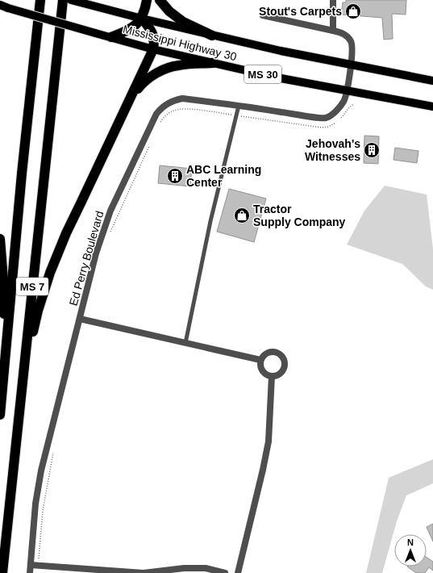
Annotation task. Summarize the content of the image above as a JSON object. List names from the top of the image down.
{
  "streets": {
    "highway": ["MS 7"],
    "main road": ["Mississippi Highway 30", "MS 30"],
    "street": ["Ed Perry Boulevard"]
  },
  "crossings": [
    ["Mississippi Highway 30", "Ed Perry Boulevard"]
  ],
  "places": {
    "shop": ["Stout's Carpets", "Tractor Supply Company"],
    "building": ["Jehovah's Witnesses", "ABC Learning Center"]
  },
  "north": "top"
}
